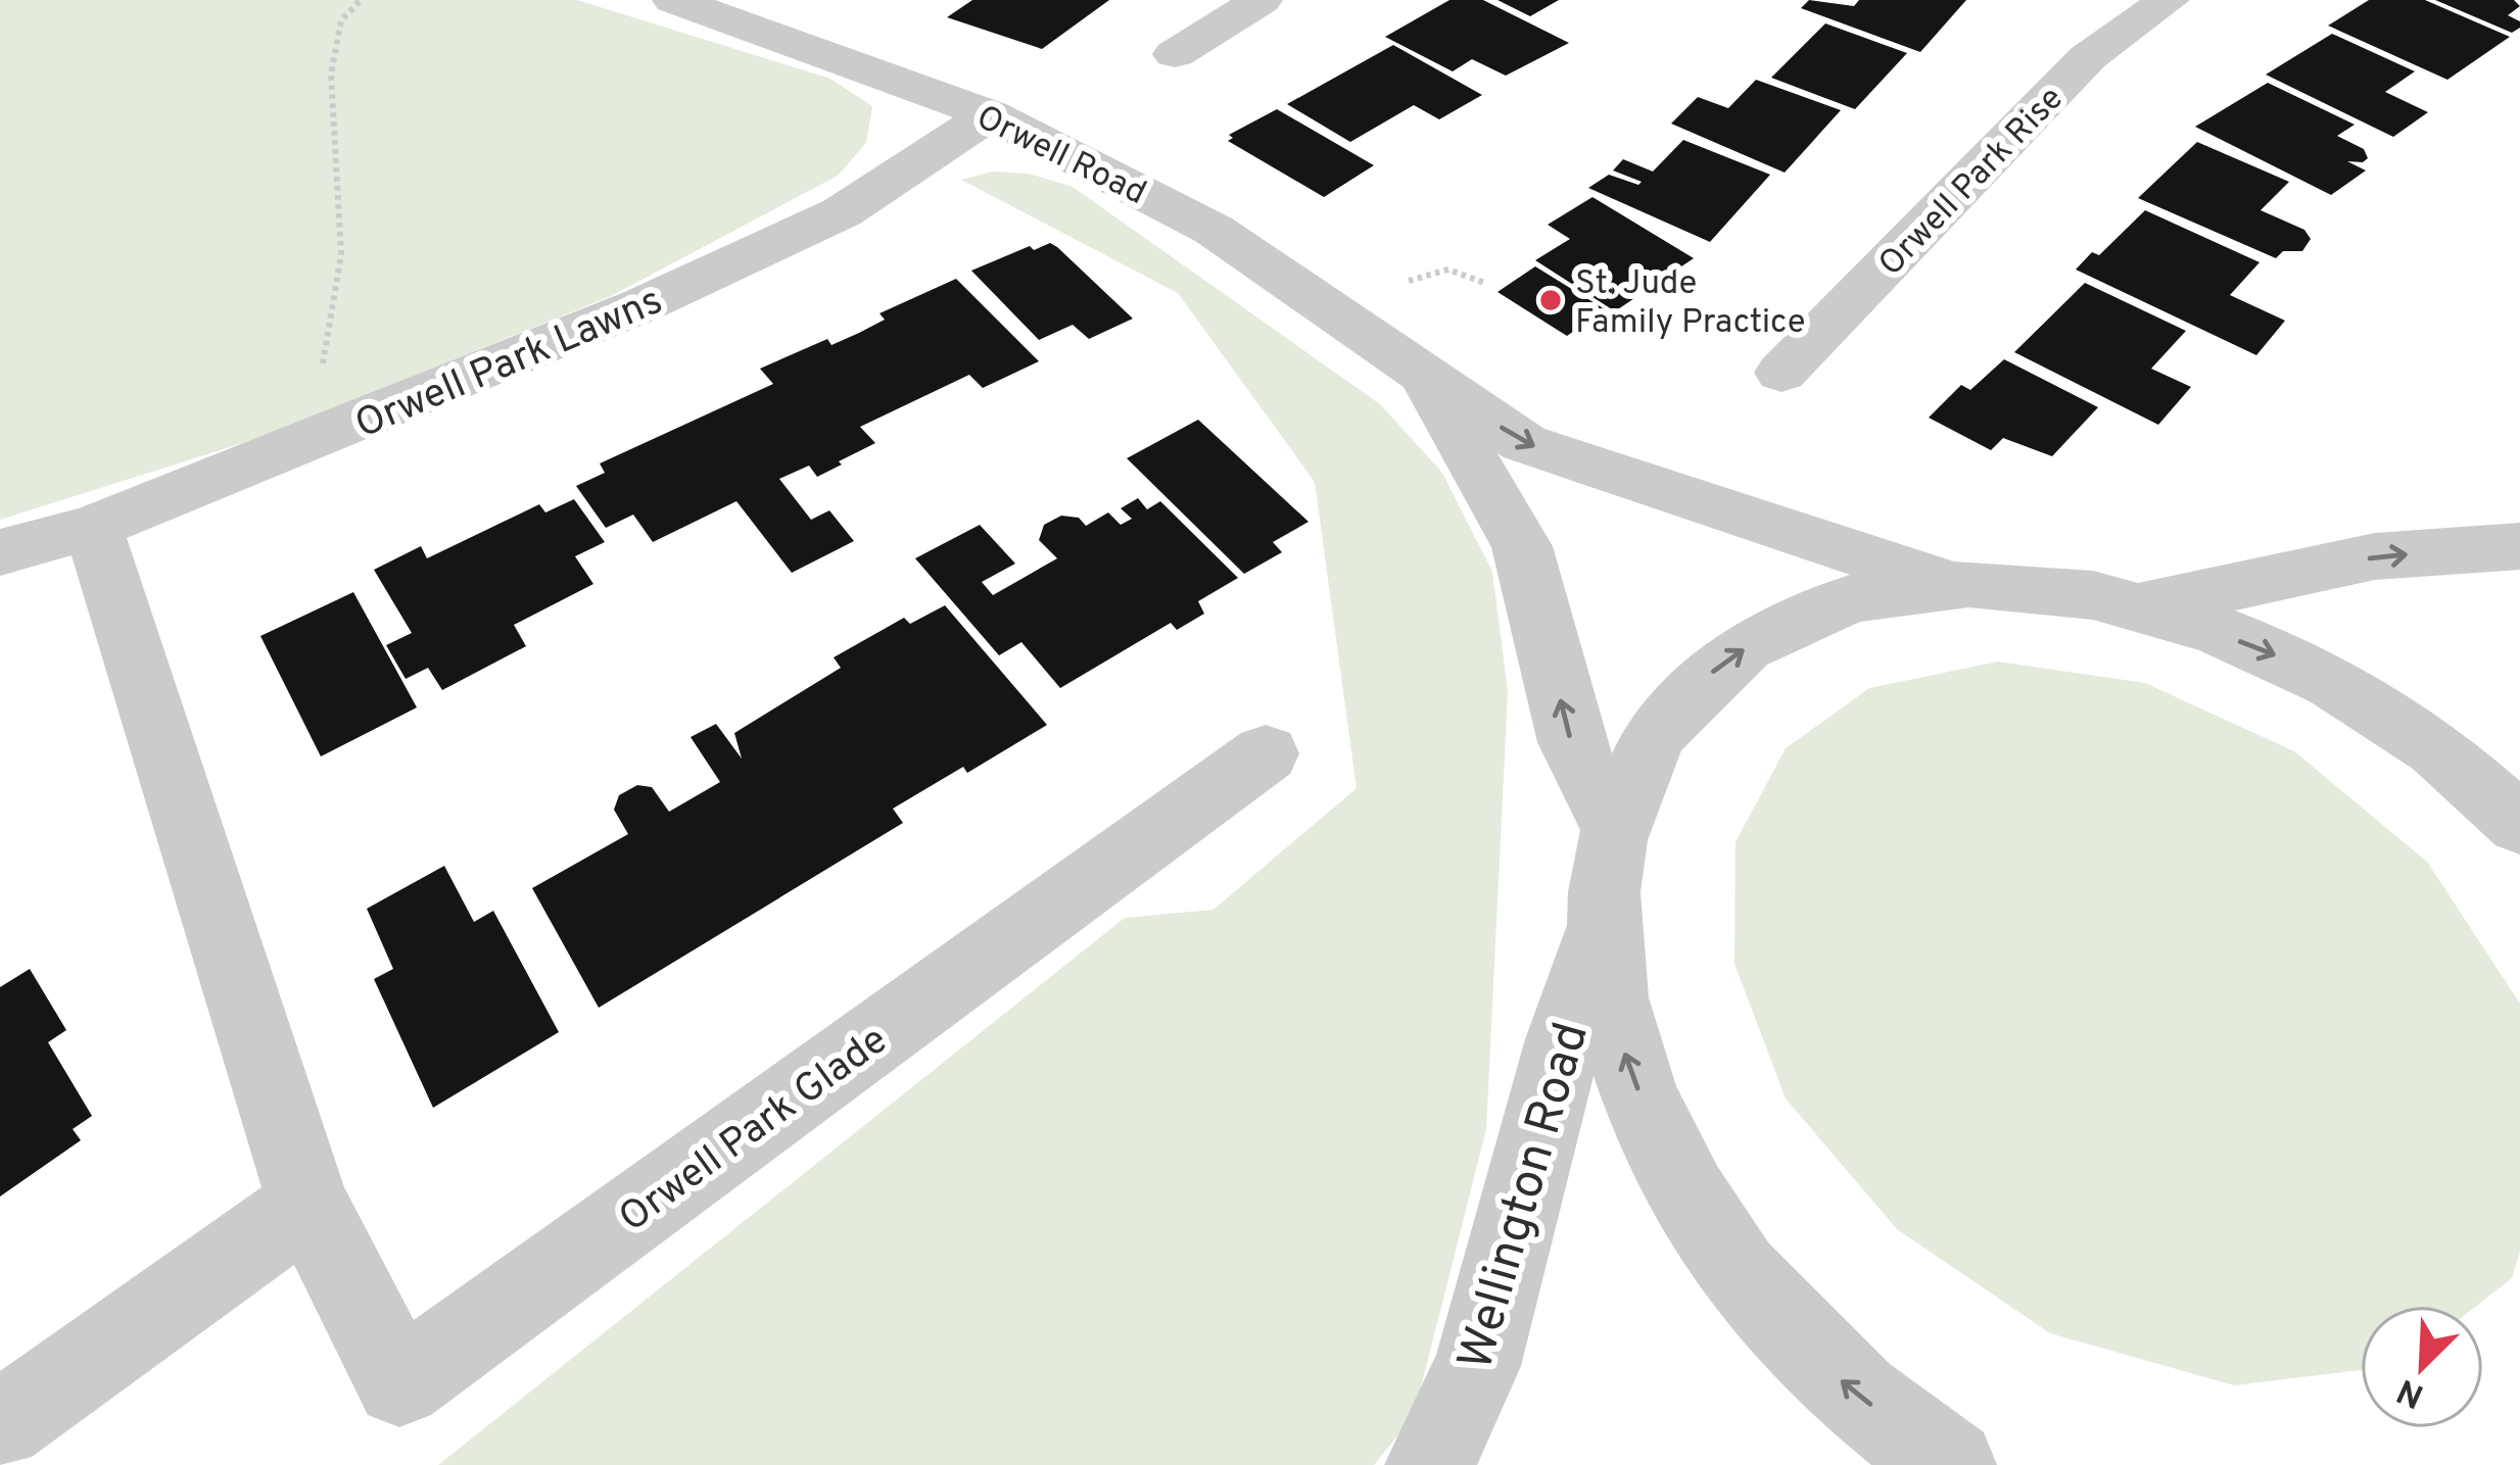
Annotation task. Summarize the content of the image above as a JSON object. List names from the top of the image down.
{
  "streets": {
    "street": [
      "Orwell Road",
      "Orwell Park Rise",
      "Orwell Park Lawns",
      "Orwell Park Glade",
      "Wellington Road"
    ]
  },
  "crossings": [
    ["Orwell Road", "Orwell Park Lawns"],
    ["Orwell Park Lawns", "Orwell Park Glade"]
  ],
  "places": ["St. Jude Family Practice"],
  "north": "bottom left"
}
